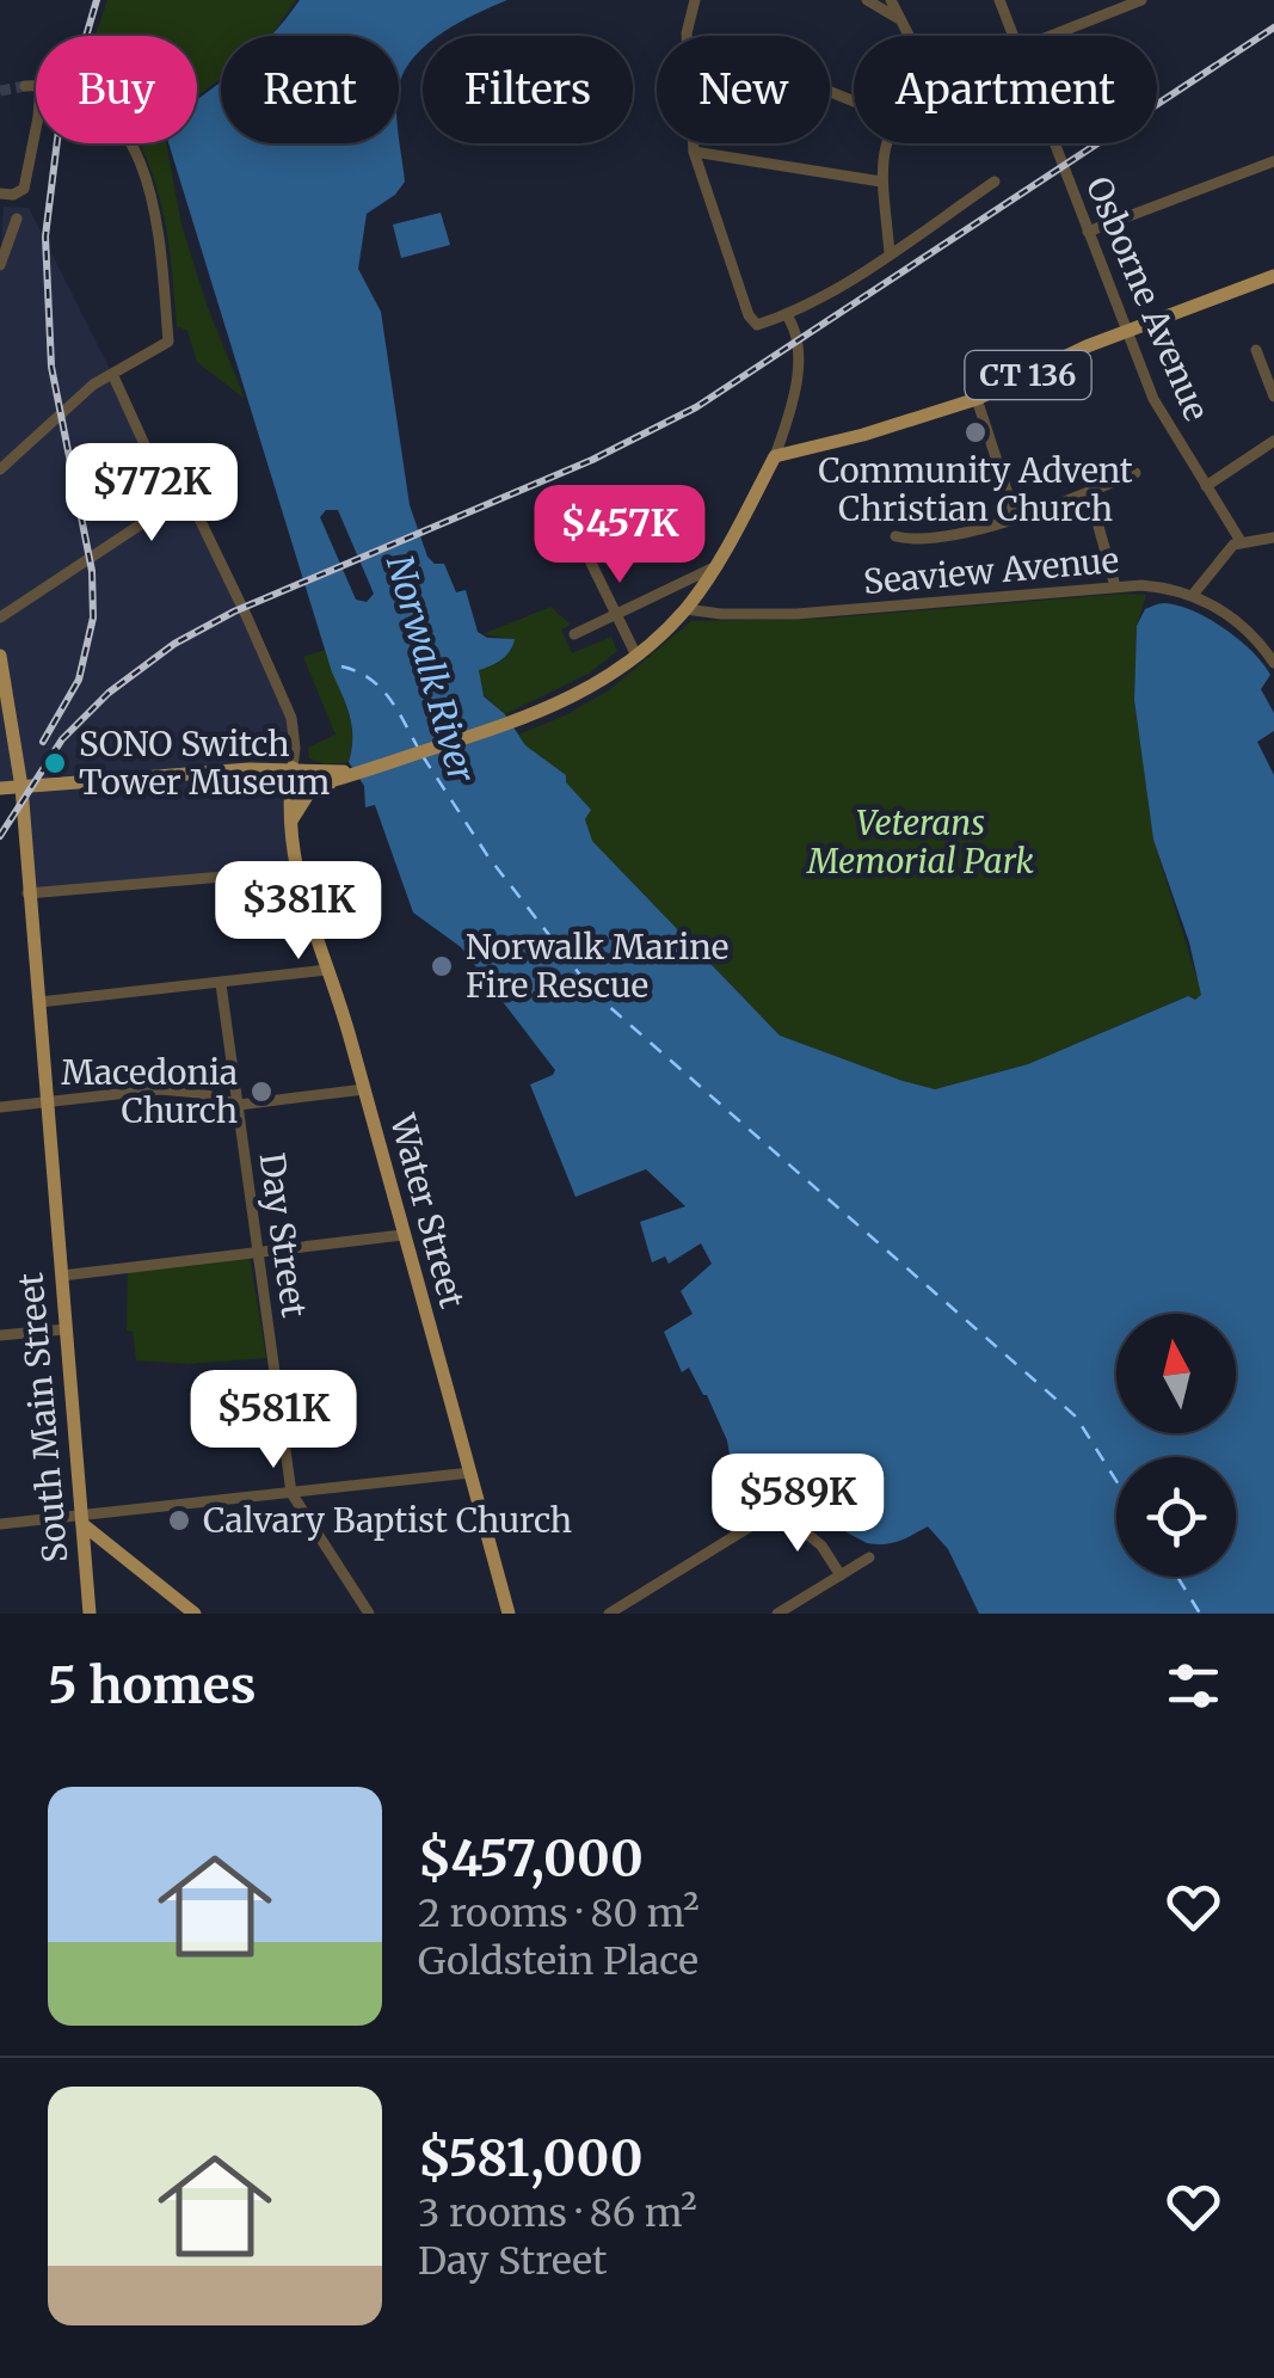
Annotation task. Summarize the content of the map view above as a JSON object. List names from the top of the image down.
{
  "streets": {
    "main road": ["CT 136", "Water Street", "South Main Street"],
    "street": ["Osborne Avenue", "Seaview Avenue", "Day Street"]
  },
  "crossings": [
    ["Osborne Avenue", "CT 136"]
  ],
  "water": ["Norwalk River"],
  "parks": ["Veterans Memorial Park"],
  "places": [
    "Community Advent Christian Church",
    "SONO Switch Tower Museum",
    "Norwalk Marine Fire Rescue",
    "Macedonia Church",
    "Calvary Baptist Church"
  ],
  "north": "top",
  "page": {
    "chip": [
      "Buy",
      "Rent",
      "Filters",
      "New",
      "Apartment"
    ],
    "price": [
      "$772K",
      "$457K",
      "$381K",
      "$581K",
      "$589K"
    ],
    "heading": "5 homes",
    "list": [
      {
        "name": "$457,000",
        "note": "2 rooms · 80 m² · Goldstein Place"
      },
      {
        "name": "$581,000",
        "note": "3 rooms · 86 m² · Day Street"
      }
    ]
  }
}
